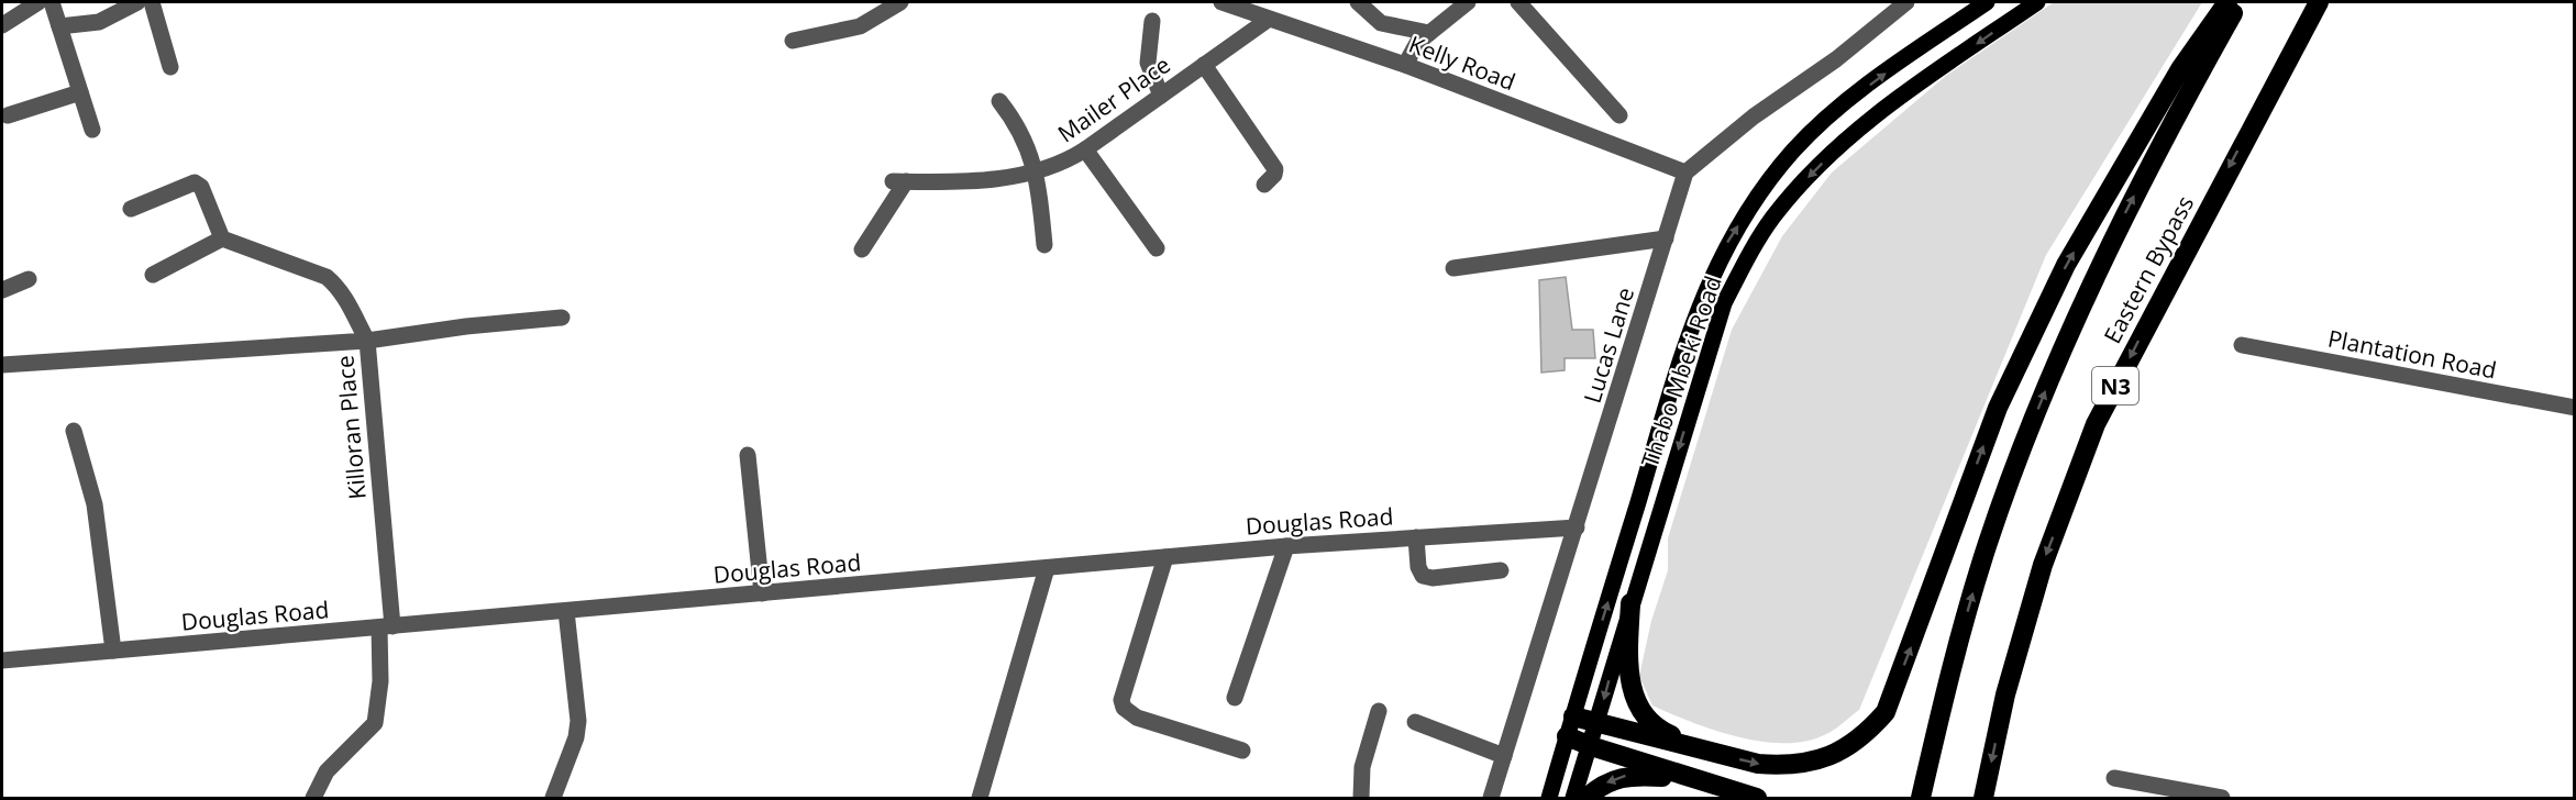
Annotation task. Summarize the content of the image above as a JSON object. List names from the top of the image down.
{
  "streets": {
    "highway": ["Eastern Bypass", "N3"],
    "main road": ["Thabo Mbeki Road"],
    "street": [
      "Kelly Road",
      "Mailer Place",
      "Lucas Lane",
      "Plantation Road",
      "Killoran Place",
      "Douglas Road"
    ]
  },
  "crossings": [
    ["Kelly Road", "Mailer Place"],
    ["Kelly Road", "Lucas Lane"],
    ["Lucas Lane", "Douglas Road"],
    ["Killoran Place", "Douglas Road"]
  ]
}
